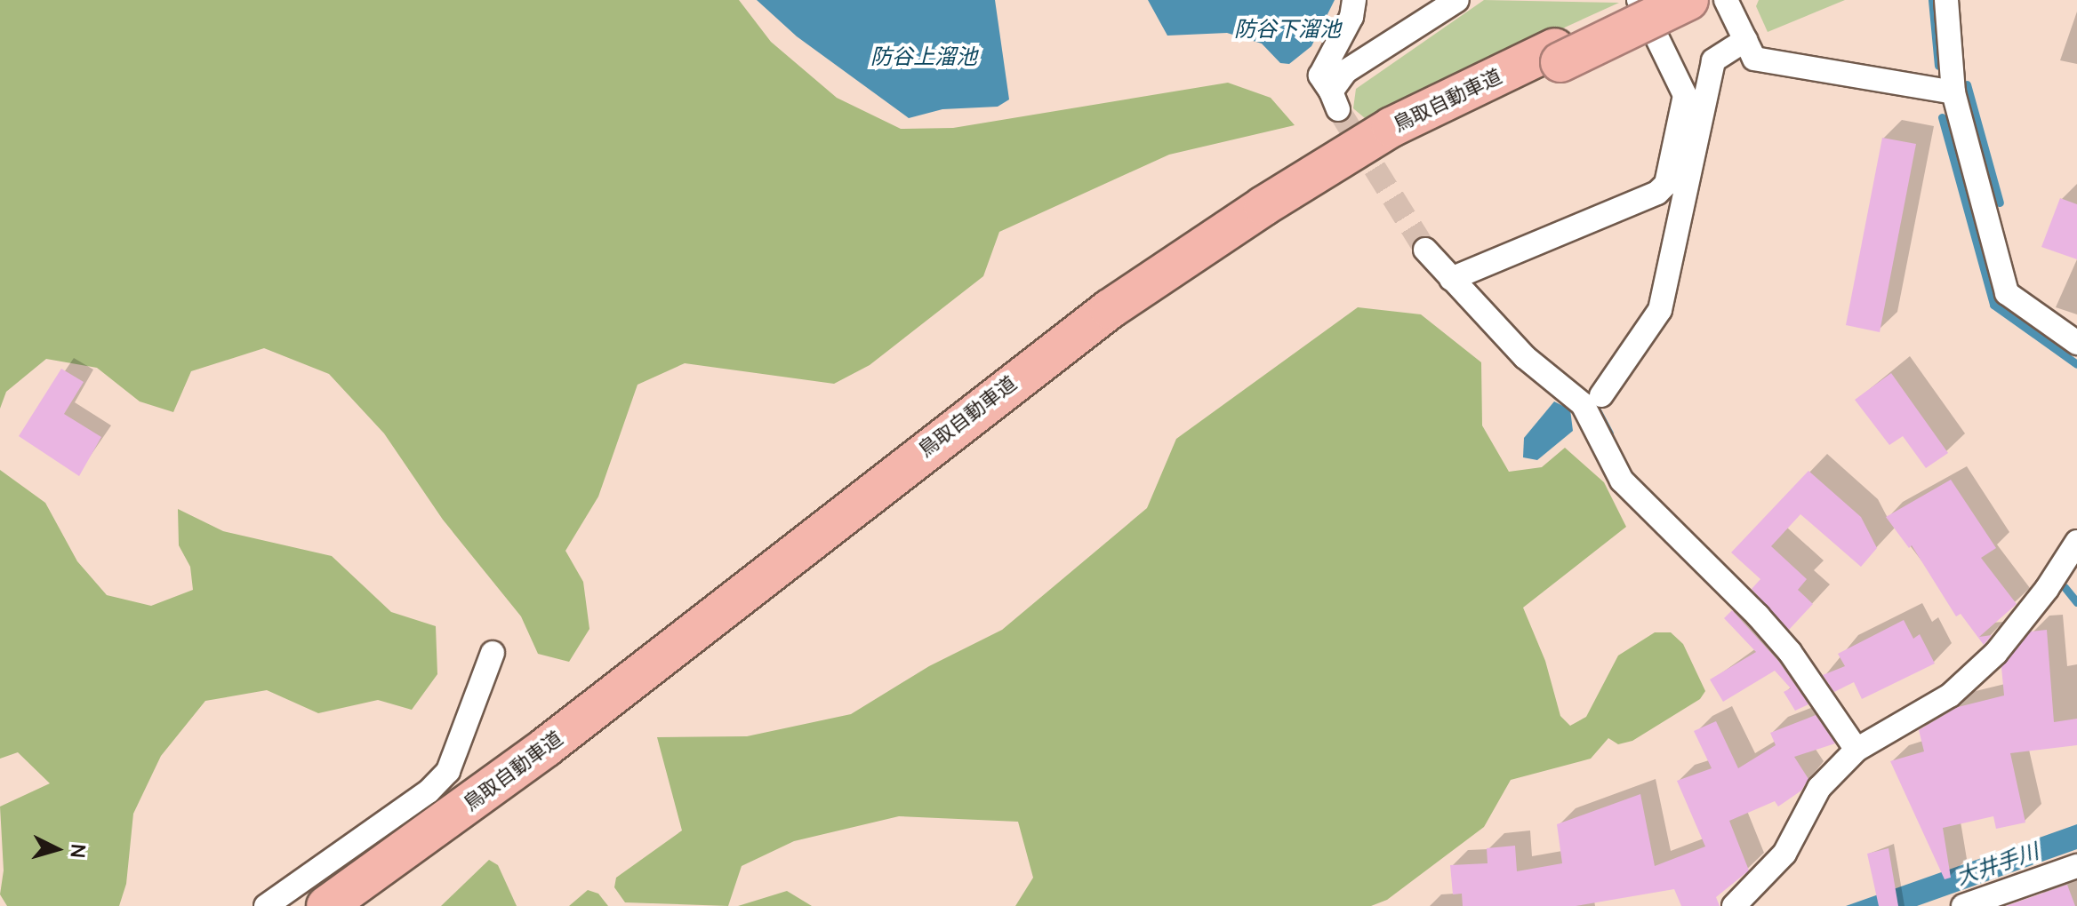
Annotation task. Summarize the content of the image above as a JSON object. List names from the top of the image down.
{
  "streets": {
    "highway": ["鳥取自動車道"]
  },
  "water": ["防谷下溜池", "防谷上溜池", "大井手川"],
  "north": "right"
}
